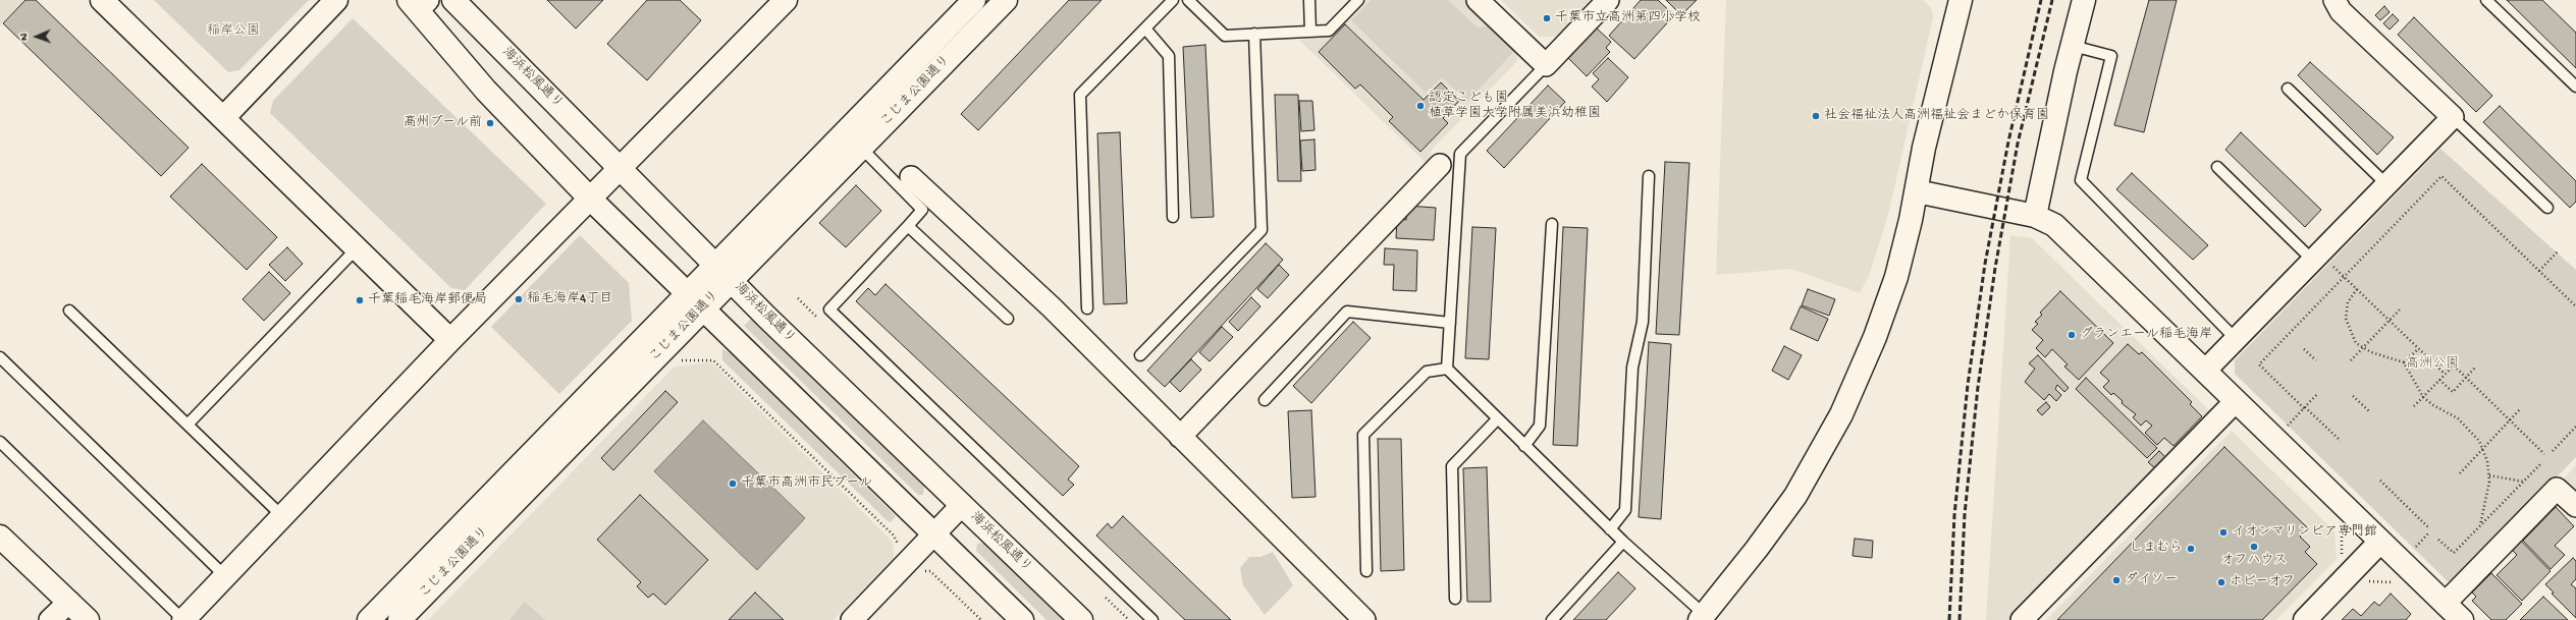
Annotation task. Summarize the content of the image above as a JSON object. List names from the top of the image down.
{
  "streets": {
    "street": ["海浜松風通り", "こじま公園通り"]
  },
  "crossings": [
    ["海浜松風通り", "こじま公園通り"]
  ],
  "parks": ["稲岸公園", "高洲公園"],
  "places": [
    "千葉市立高洲第四小学校",
    "認定こども園 植草学園大学附属美浜幼稚園",
    "社会福祉法人高洲福祉会まどか保育園",
    "髙州プール前",
    "稲毛海岸4丁目",
    "千葉稲毛海岸郵便局",
    "グランエール稲毛海岸",
    "千葉市高洲市民プール",
    "イオンマリンピア専門館",
    "オフハウス",
    "しまむら",
    "ダイソー",
    "ホビーオフ"
  ],
  "north": "left"
}
